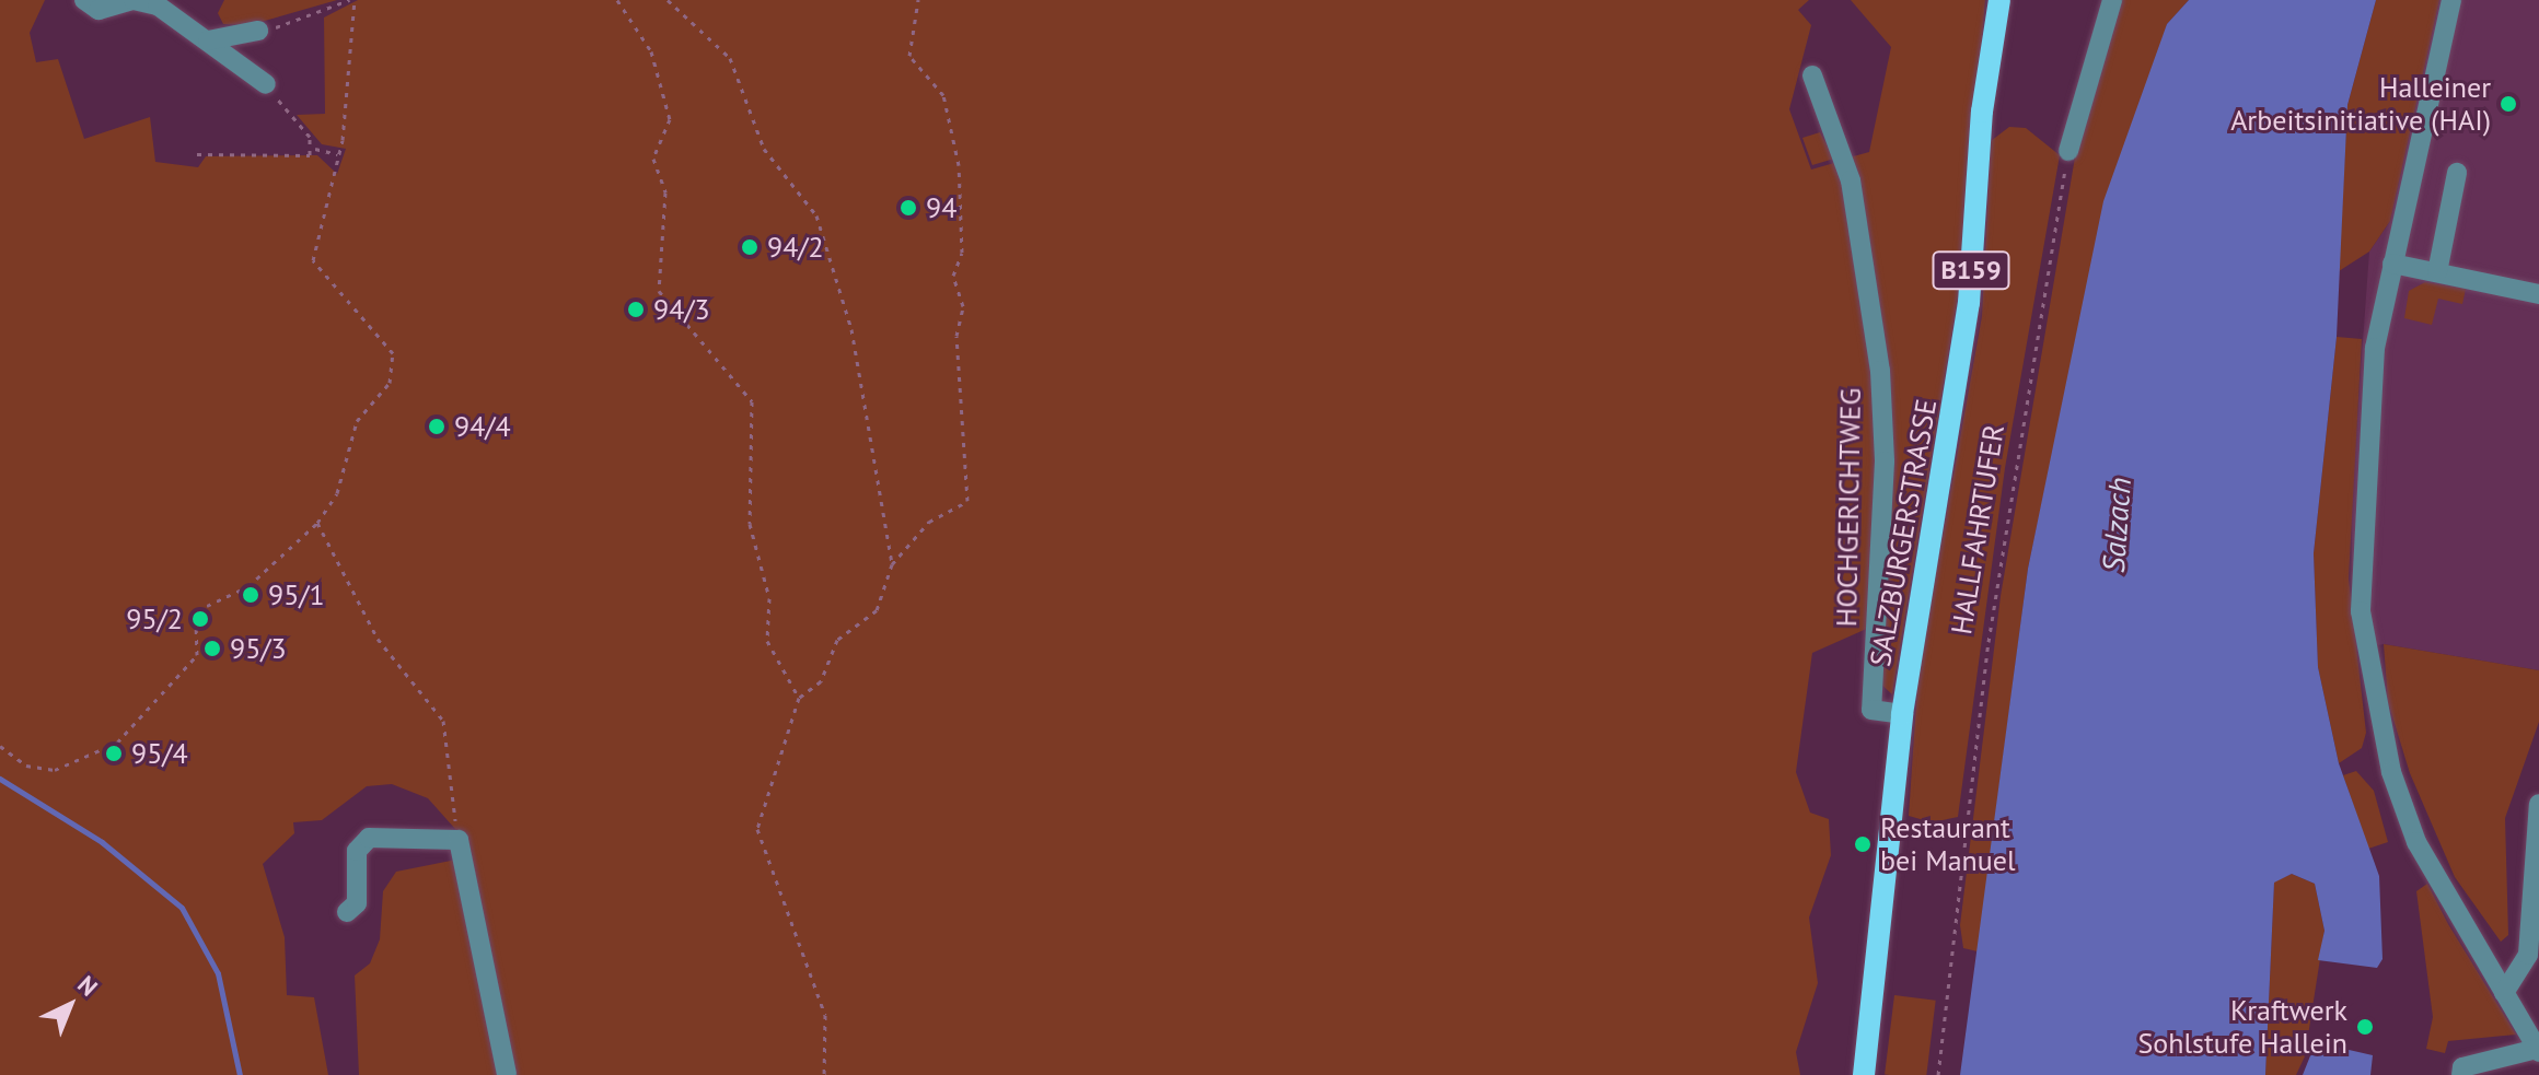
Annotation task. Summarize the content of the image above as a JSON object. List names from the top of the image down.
{
  "streets": {
    "main road": ["B159", "SALZBURGERSTRASSE"],
    "street": ["HOCHGERICHTWEG"],
    "path": ["HALLFAHRTUFER"]
  },
  "crossings": [
    ["HOCHGERICHTWEG", "SALZBURGERSTRASSE"]
  ],
  "water": ["Salzach"],
  "places": [
    "Halleiner Arbeitsinitiative (HAI)",
    "94",
    "94/2",
    "94/3",
    "94/4",
    "95/1",
    "95/2",
    "95/3",
    "95/4",
    "Restaurant bei Manuel",
    "Kraftwerk Sohlstufe Hallein"
  ],
  "north": "top right"
}
